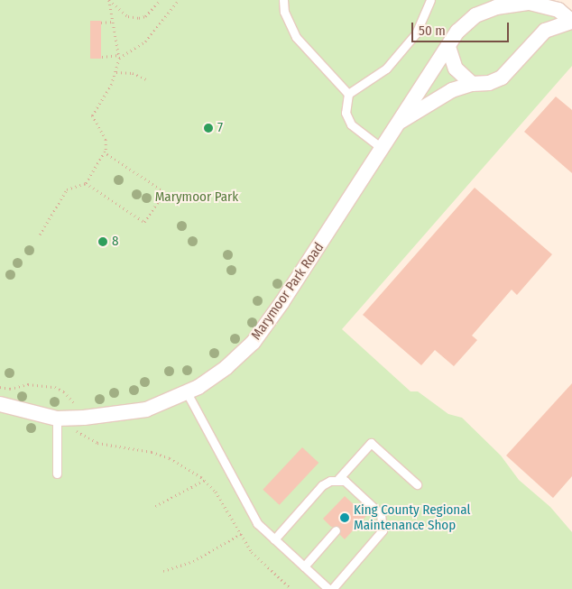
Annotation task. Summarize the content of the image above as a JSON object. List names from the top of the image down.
{
  "streets": {
    "street": ["Marymoor Park Road"]
  },
  "parks": ["Marymoor Park"],
  "places": ["7", "8", "King County Regional Maintenance Shop"],
  "scale_bar": "50 m"
}
